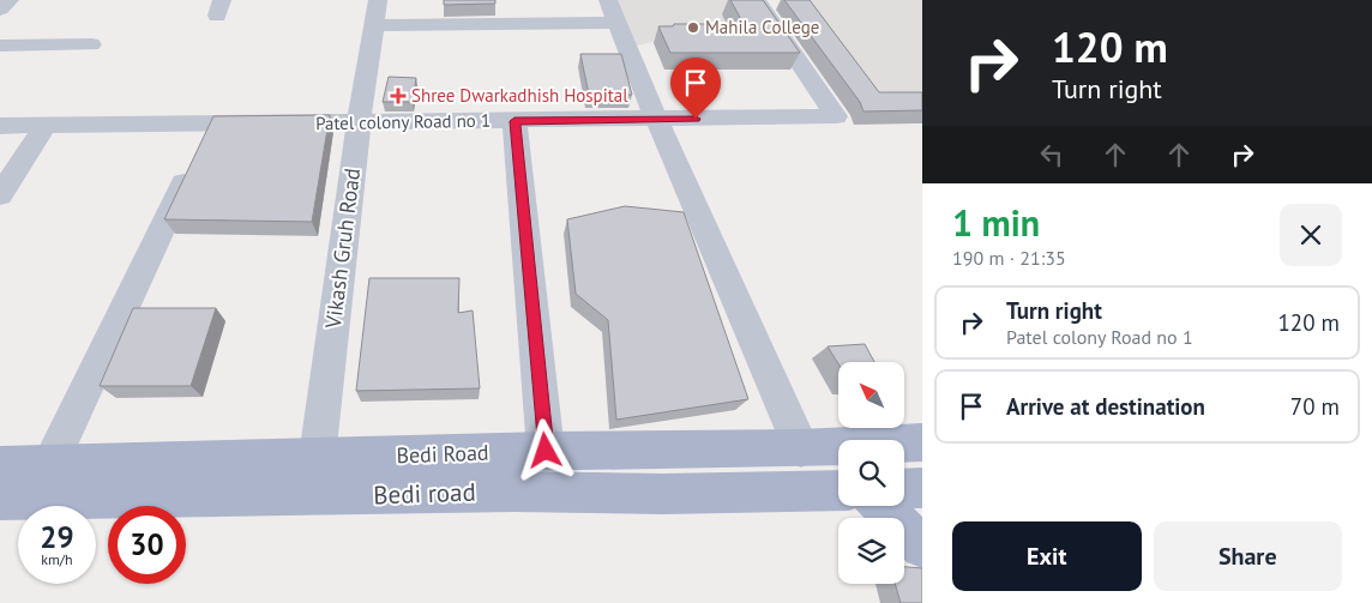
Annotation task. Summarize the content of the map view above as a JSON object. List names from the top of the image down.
{
  "streets": {
    "main road": ["Bedi Road", "Bedi road"],
    "street": ["Patel colony Road no 1", "Vikash Gruh Road"]
  },
  "crossings": [
    ["Patel colony Road no 1", "Vikash Gruh Road"],
    ["Vikash Gruh Road", "Bedi Road"],
    ["Vikash Gruh Road", "Bedi road"],
    ["Bedi Road", "Bedi road"]
  ],
  "places": {
    "other": ["Mahila College"],
    "health": ["Shree Dwarkadhish Hospital"]
  },
  "north": "top left",
  "page": {
    "turn": ["120 m", "Turn right"],
    "heading": ["1 min", "190 m · 21:35"],
    "list": [
      {
        "name": "Turn right",
        "note": "Patel colony Road no 1",
        "value": "120 m"
      },
      {
        "name": "Arrive at destination",
        "value": "70 m"
      }
    ],
    "speed": "29 km/h",
    "limit": "30",
    "buttons": ["Exit", "Share"]
  }
}
